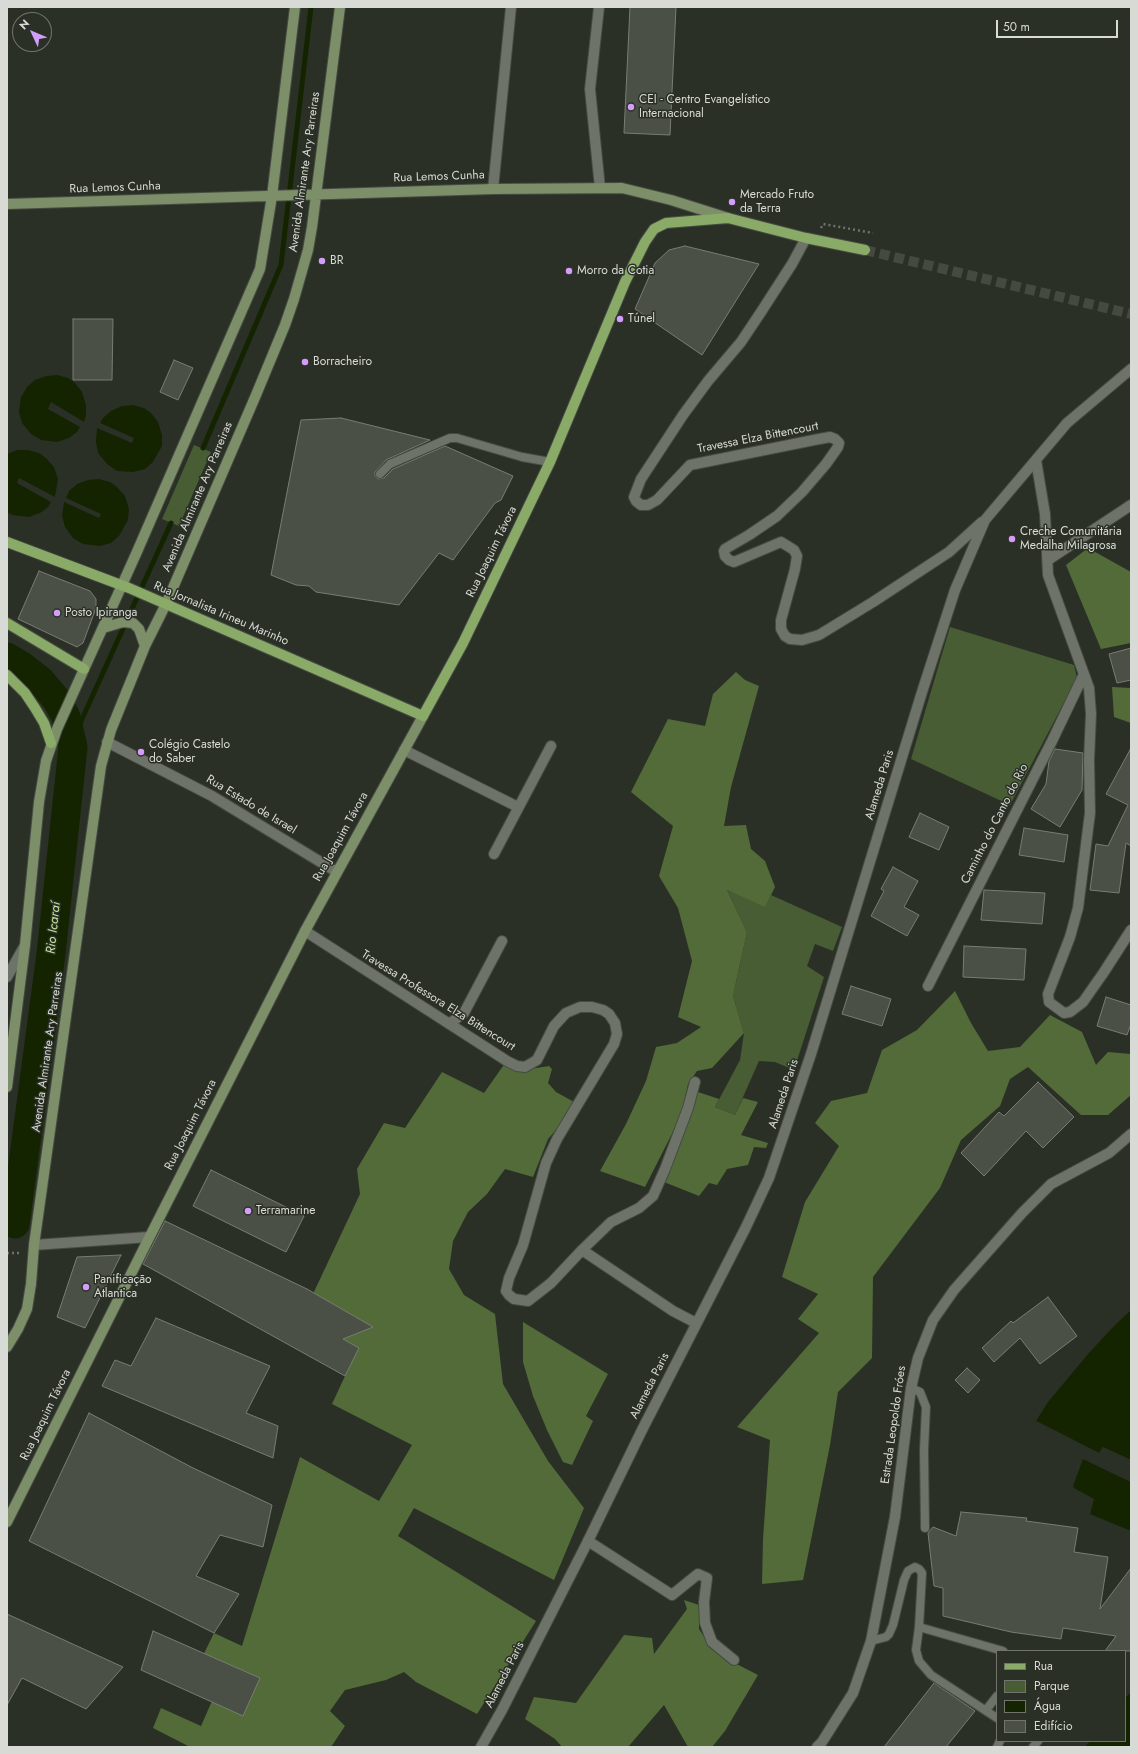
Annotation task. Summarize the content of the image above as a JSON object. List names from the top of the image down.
{
  "streets": {
    "main road": [
      "Avenida Almirante Ary Parreiras",
      "Rua Lemos Cunha",
      "Rua Joaquim Távora",
      "Rua Jornalista Irineu Marinho"
    ],
    "street": [
      "Travessa Elza Bittencourt",
      "Alameda Paris",
      "Rua Estado de Israel",
      "Caminho do Canto do Rio",
      "Travessa Professora Elza Bittencourt",
      "Estrada Leopoldo Fróes"
    ]
  },
  "crossings": [
    ["Avenida Almirante Ary Parreiras", "Rua Lemos Cunha"],
    ["Avenida Almirante Ary Parreiras", "Rua Jornalista Irineu Marinho"],
    ["Avenida Almirante Ary Parreiras", "Rua Estado de Israel"],
    ["Rua Lemos Cunha", "Travessa Elza Bittencourt"],
    ["Rua Lemos Cunha", "Rua Joaquim Távora"],
    ["Travessa Elza Bittencourt", "Alameda Paris"],
    ["Rua Joaquim Távora", "Rua Jornalista Irineu Marinho"],
    ["Rua Joaquim Távora", "Rua Estado de Israel"],
    ["Rua Joaquim Távora", "Travessa Professora Elza Bittencourt"]
  ],
  "water": ["Rio Icaraí"],
  "places": [
    "CEI - Centro Evangelístico Internacional",
    "Mercado Fruto da Terra",
    "BR",
    "Morro da Cotia",
    "Túnel",
    "Borracheiro",
    "Creche Comunitária Medalha Milagrosa",
    "Posto Ipiranga",
    "Colégio Castelo do Saber",
    "Terramarine",
    "Panificação Atlantica"
  ],
  "legend": [
    "Rua",
    "Parque",
    "Água",
    "Edifício"
  ],
  "scale_bar": "50 m",
  "north": "top left"
}
